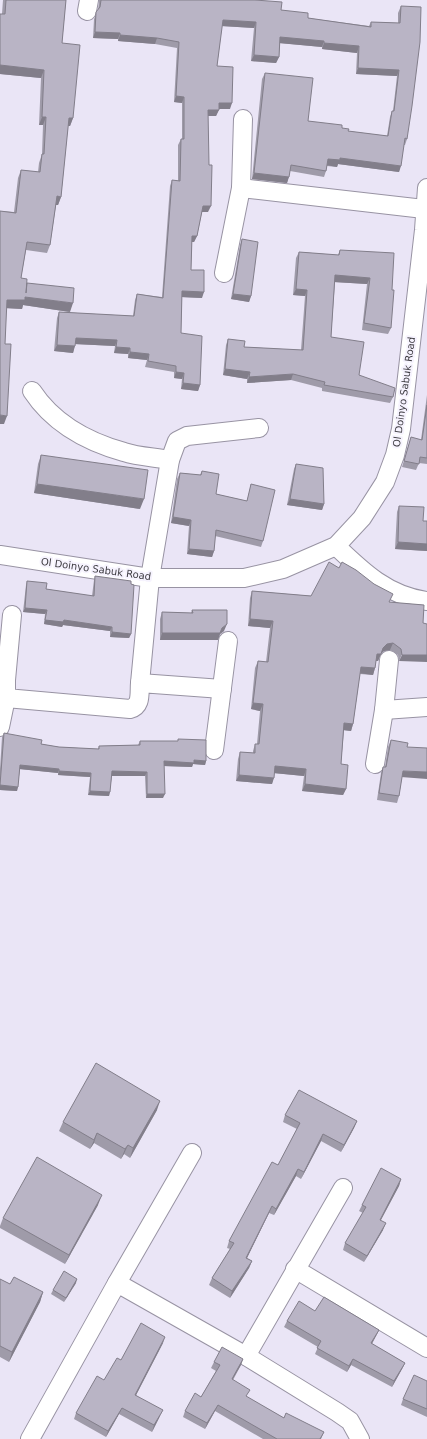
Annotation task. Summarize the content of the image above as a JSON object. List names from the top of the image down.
{
  "streets": {
    "street": ["Ol Doinyo Sabuk Road"]
  }
}
